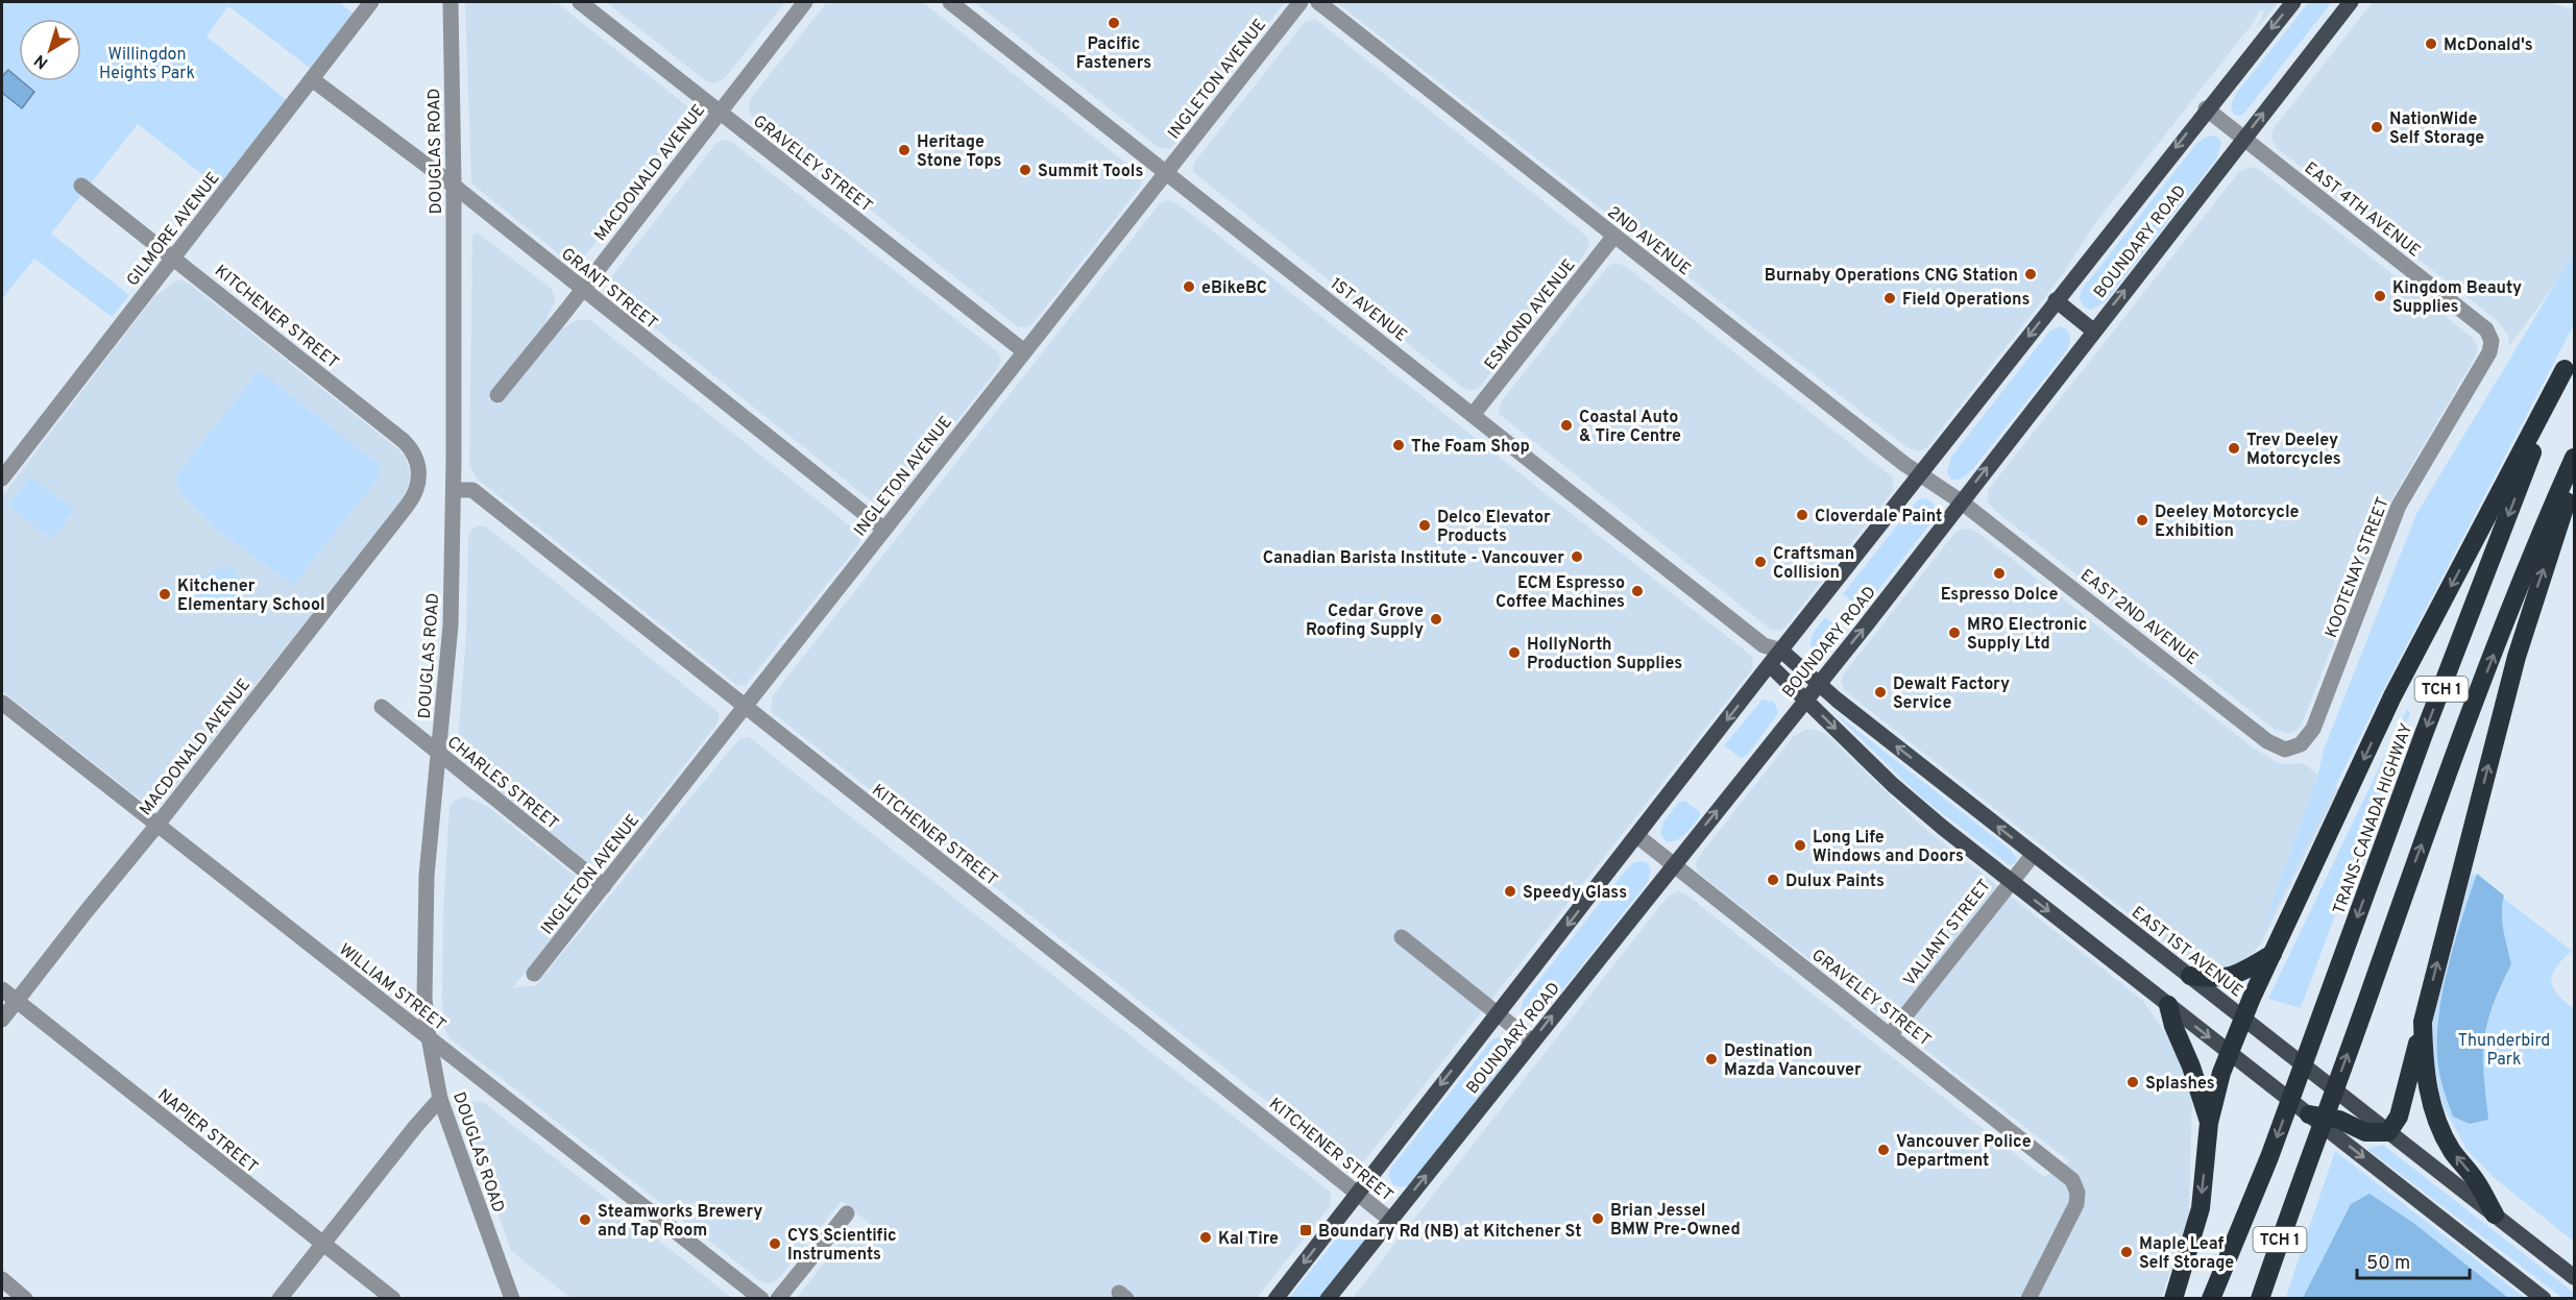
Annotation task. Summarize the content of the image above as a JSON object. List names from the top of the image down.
{
  "streets": {
    "highway": ["TCH 1", "TRANS-CANADA HIGHWAY"],
    "main road": ["BOUNDARY ROAD", "EAST 1ST AVENUE"],
    "street": [
      "INGLETON AVENUE",
      "DOUGLAS ROAD",
      "GRAVELEY STREET",
      "MACDONALD AVENUE",
      "EAST 4TH AVENUE",
      "GILMORE AVENUE",
      "2ND AVENUE",
      "GRANT STREET",
      "1ST AVENUE",
      "ESMOND AVENUE",
      "KITCHENER STREET",
      "KOOTENAY STREET",
      "EAST 2ND AVENUE",
      "CHARLES STREET",
      "VALIANT STREET",
      "WILLIAM STREET",
      "NAPIER STREET"
    ]
  },
  "crossings": [
    ["INGLETON AVENUE", "GRAVELEY STREET"],
    ["INGLETON AVENUE", "GRANT STREET"],
    ["INGLETON AVENUE", "1ST AVENUE"],
    ["INGLETON AVENUE", "KITCHENER STREET"],
    ["INGLETON AVENUE", "CHARLES STREET"],
    ["DOUGLAS ROAD", "GRANT STREET"],
    ["DOUGLAS ROAD", "KITCHENER STREET"],
    ["DOUGLAS ROAD", "CHARLES STREET"],
    ["DOUGLAS ROAD", "WILLIAM STREET"],
    ["GRAVELEY STREET", "MACDONALD AVENUE"],
    ["GRAVELEY STREET", "BOUNDARY ROAD"],
    ["GRAVELEY STREET", "VALIANT STREET"],
    ["MACDONALD AVENUE", "GRANT STREET"],
    ["MACDONALD AVENUE", "KITCHENER STREET"],
    ["MACDONALD AVENUE", "WILLIAM STREET"],
    ["MACDONALD AVENUE", "NAPIER STREET"],
    ["EAST 4TH AVENUE", "BOUNDARY ROAD"],
    ["EAST 4TH AVENUE", "KOOTENAY STREET"],
    ["GILMORE AVENUE", "GRANT STREET"],
    ["GILMORE AVENUE", "KITCHENER STREET"],
    ["2ND AVENUE", "BOUNDARY ROAD"],
    ["2ND AVENUE", "ESMOND AVENUE"],
    ["2ND AVENUE", "EAST 2ND AVENUE"],
    ["BOUNDARY ROAD", "1ST AVENUE"],
    ["BOUNDARY ROAD", "KITCHENER STREET"],
    ["BOUNDARY ROAD", "EAST 2ND AVENUE"],
    ["BOUNDARY ROAD", "EAST 1ST AVENUE"],
    ["1ST AVENUE", "ESMOND AVENUE"],
    ["1ST AVENUE", "EAST 1ST AVENUE"],
    ["KOOTENAY STREET", "EAST 2ND AVENUE"],
    ["VALIANT STREET", "EAST 1ST AVENUE"]
  ],
  "parks": ["Willingdon Heights Park", "Thunderbird Park"],
  "places": {
    "other": [
      "Pacific Fasteners",
      "McDonald's",
      "NationWide Self Storage",
      "Heritage Stone Tops",
      "Summit Tools",
      "Burnaby Operations CNG Station",
      "eBikeBC",
      "Kingdom Beauty Supplies",
      "Field Operations",
      "Coastal Auto & Tire Centre",
      "The Foam Shop",
      "Trev Deeley Motorcycles",
      "Cloverdale Paint",
      "Deeley Motorcycle Exhibition",
      "Delco Elevator Products",
      "Canadian Barista Institute - Vancouver",
      "Craftsman Collision",
      "Espresso Dolce",
      "ECM Espresso Coffee Machines",
      "Kitchener Elementary School",
      "Cedar Grove Roofing Supply",
      "MRO Electronic Supply Ltd",
      "HollyNorth Production Supplies",
      "Dewalt Factory Service",
      "Long Life Windows and Doors",
      "Dulux Paints",
      "Speedy Glass",
      "Destination Mazda Vancouver",
      "Splashes",
      "Vancouver Police Department",
      "Brian Jessel BMW Pre-Owned",
      "Steamworks Brewery and Tap Room",
      "Kal Tire",
      "CYS Scientific Instruments",
      "Maple Leaf Self Storage"
    ],
    "transit": ["Boundary Rd (NB) at Kitchener St"]
  },
  "scale_bar": "50 m",
  "north": "bottom left"
}
